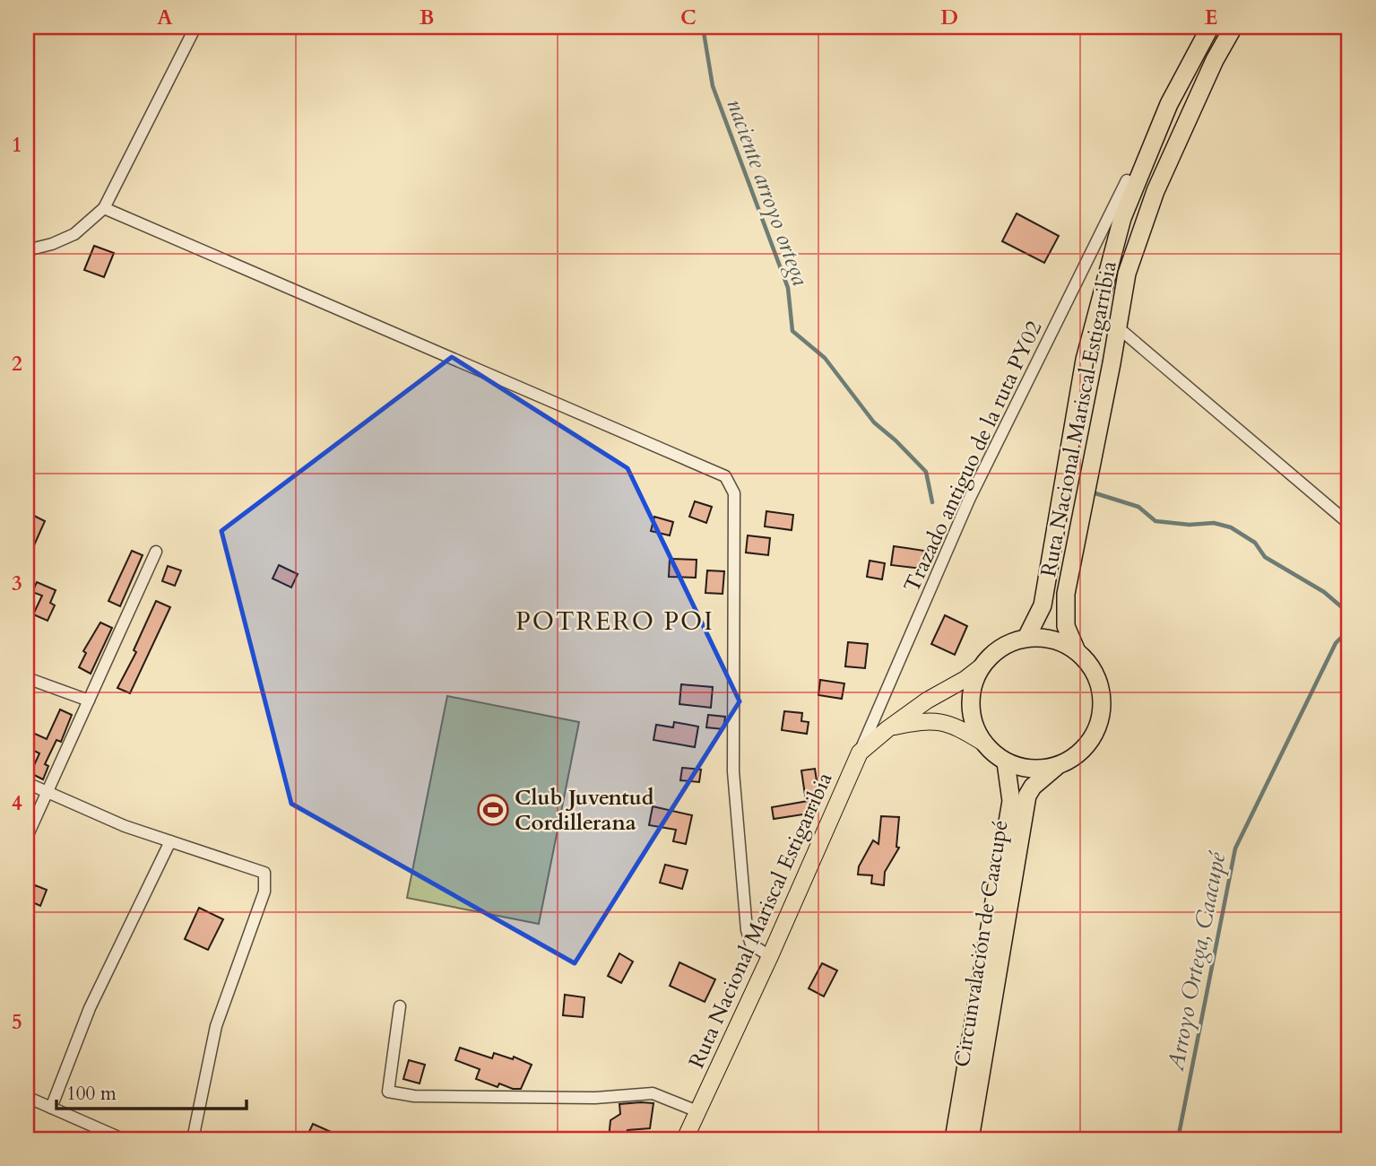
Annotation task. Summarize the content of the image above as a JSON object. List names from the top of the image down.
{
  "streets": {
    "highway": ["Ruta Nacional Mariscal Estigarribia", "Circunvalación de Caacupé"],
    "street": ["Trazado antiguo de la ruta PY02"]
  },
  "crossings": [
    ["Ruta Nacional Mariscal Estigarribia", "Trazado antiguo de la ruta PY02"],
    ["Ruta Nacional Mariscal Estigarribia", "Circunvalación de Caacupé"]
  ],
  "districts": ["POTRERO POI"],
  "water": ["naciente arroyo ortega", "Arroyo Ortega, Caacupé"],
  "places": {
    "sports": ["Club Juventud Cordillerana"]
  },
  "scale_bar": "100 m",
  "grid": {
    "columns": [
      "A",
      "B",
      "C",
      "D",
      "E"
    ],
    "rows": [
      "1",
      "2",
      "3",
      "4",
      "5"
    ]
  }
}
